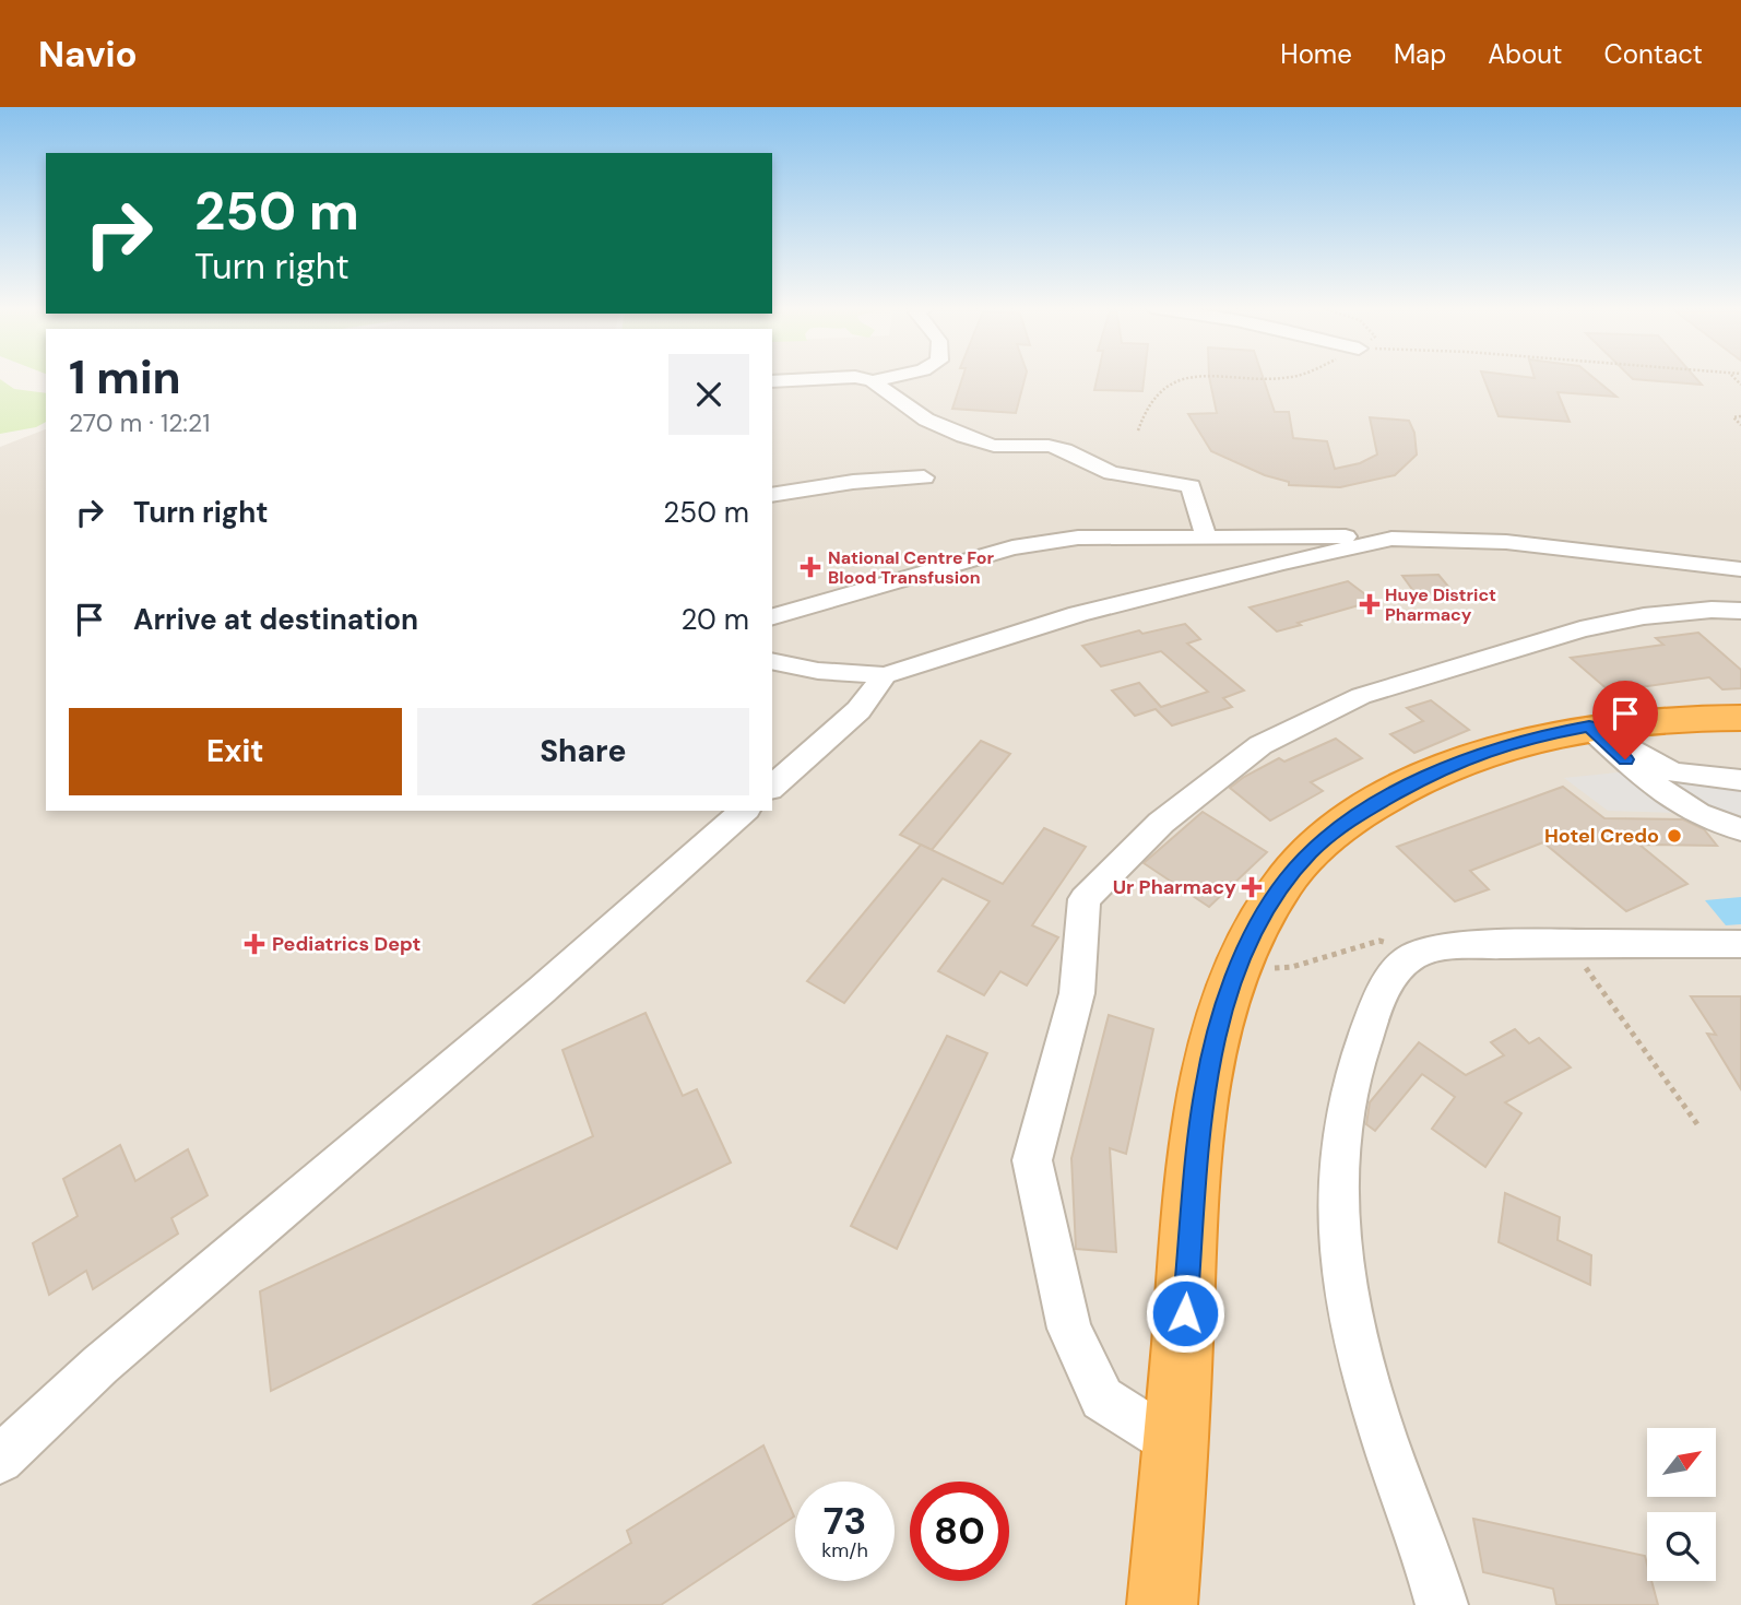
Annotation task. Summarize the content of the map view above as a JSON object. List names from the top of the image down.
{
  "places": {
    "health": [
      "National Centre For Blood Transfusion",
      "Huye District Pharmacy",
      "Ur Pharmacy",
      "Pediatrics Dept"
    ],
    "other": ["Hotel Credo"]
  },
  "north": "top right",
  "page": {
    "header": "Navio",
    "nav": [
      "Home",
      "Map",
      "About",
      "Contact"
    ],
    "turn": ["250 m", "Turn right"],
    "heading": ["1 min", "270 m · 12:21"],
    "list": [
      {
        "name": "Turn right",
        "value": "250 m"
      },
      {
        "name": "Arrive at destination",
        "value": "20 m"
      }
    ],
    "buttons": ["Exit", "Share"],
    "speed": "73 km/h",
    "limit": "80"
  }
}
